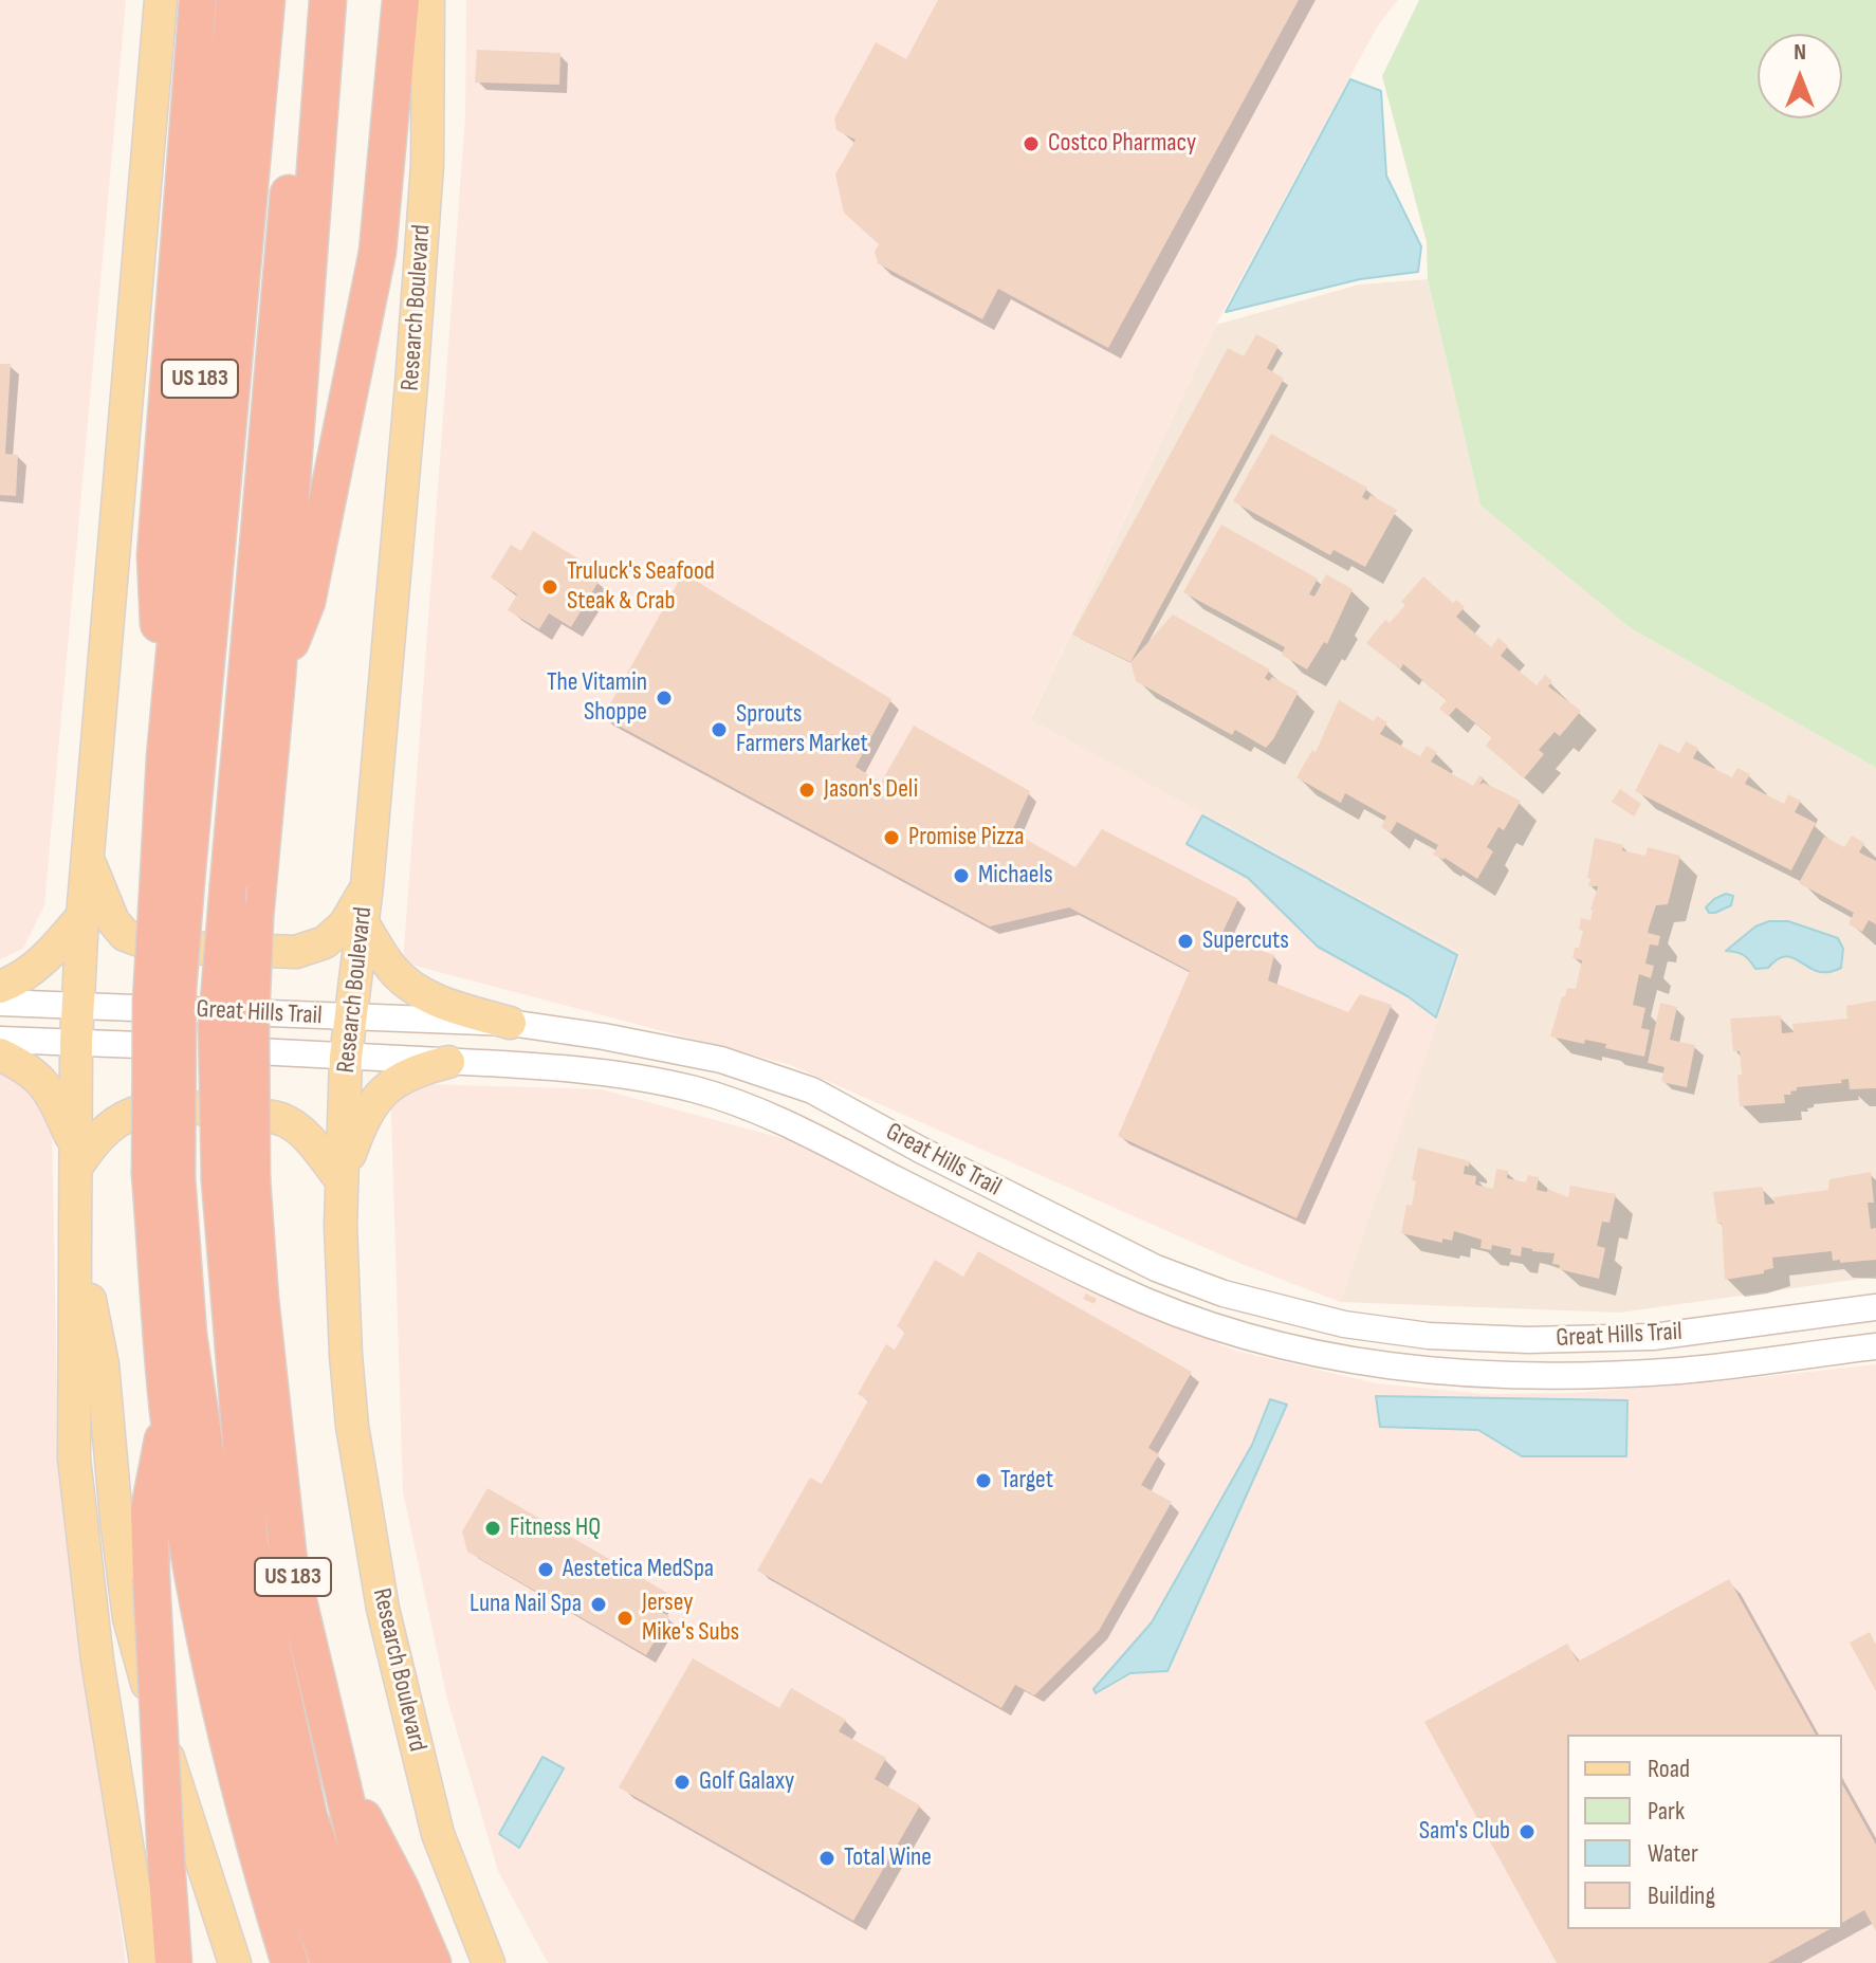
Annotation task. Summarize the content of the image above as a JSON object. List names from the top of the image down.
{
  "streets": {
    "highway": ["US 183"],
    "main road": ["Research Boulevard"],
    "street": ["Great Hills Trail"]
  },
  "crossings": [
    ["Research Boulevard", "Great Hills Trail"]
  ],
  "places": [
    "Costco Pharmacy",
    "Truluck's Seafood Steak & Crab",
    "The Vitamin Shoppe",
    "Sprouts Farmers Market",
    "Jason's Deli",
    "Promise Pizza",
    "Michaels",
    "Supercuts",
    "Target",
    "Fitness HQ",
    "Aestetica MedSpa",
    "Luna Nail Spa",
    "Jersey Mike's Subs",
    "Golf Galaxy",
    "Sam's Club",
    "Total Wine"
  ],
  "legend": [
    "Road",
    "Park",
    "Water",
    "Building"
  ],
  "north": "top"
}
